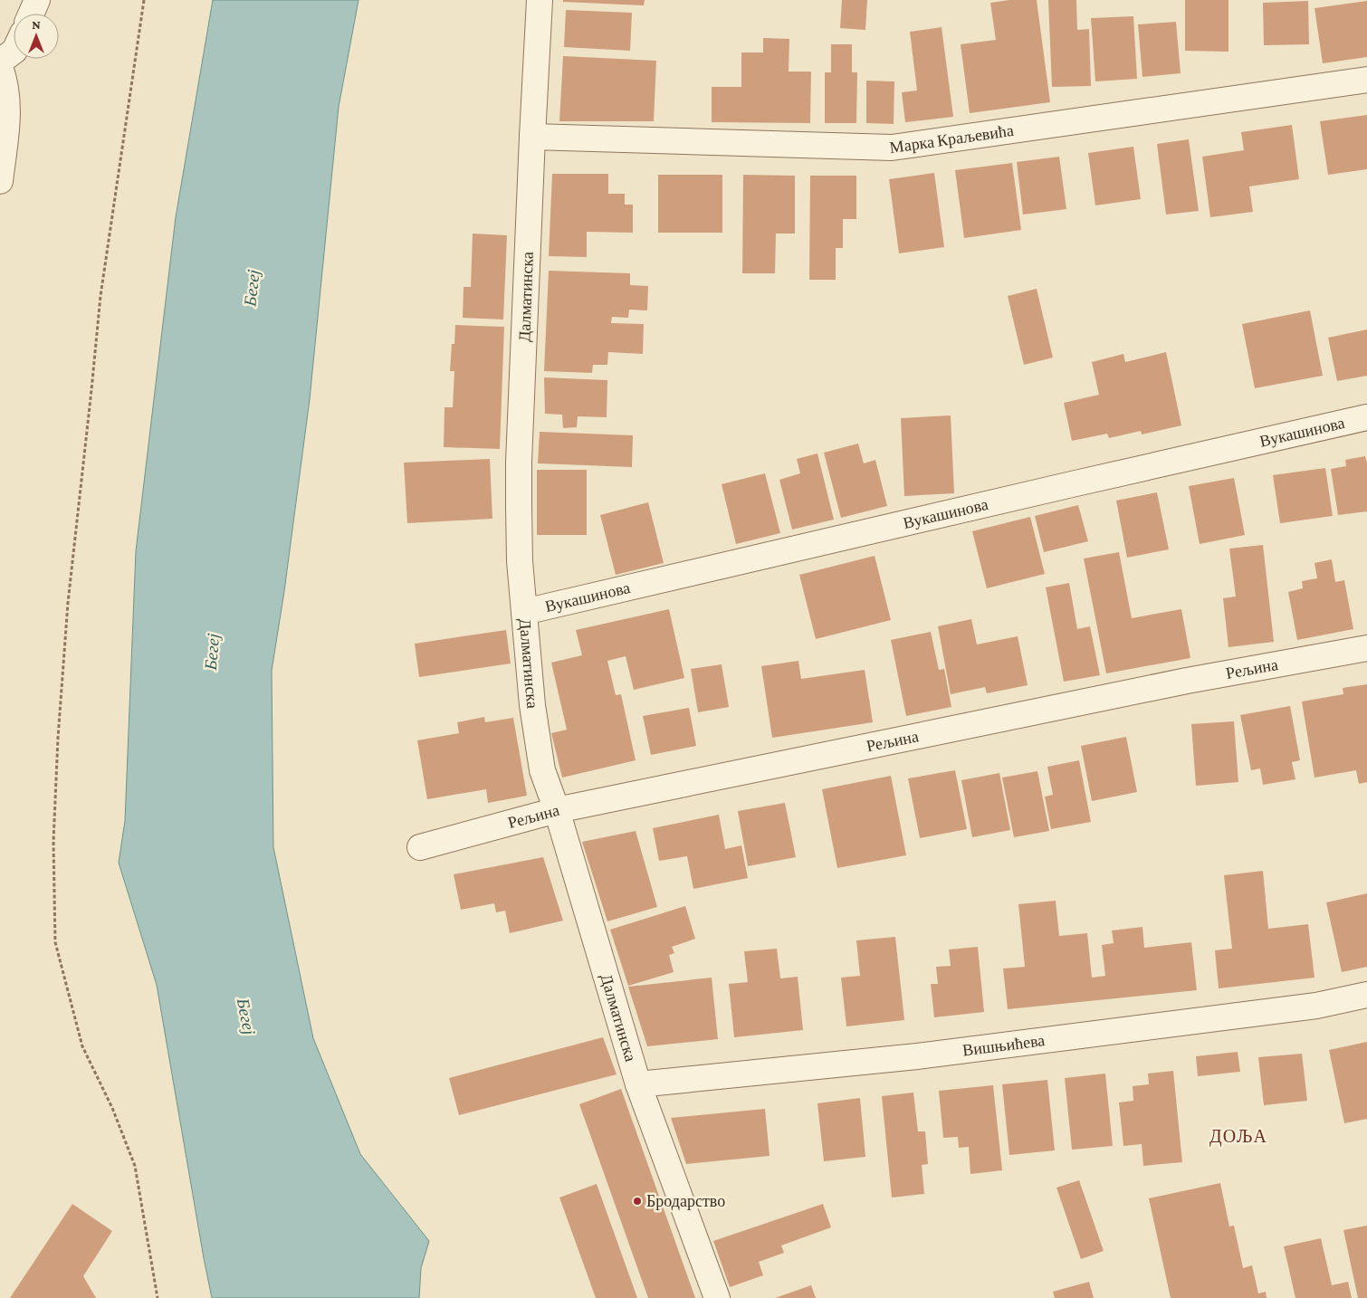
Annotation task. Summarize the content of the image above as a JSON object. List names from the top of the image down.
{
  "streets": {
    "street": [
      "Марка Краљевића",
      "Далматинска",
      "Вукашинова",
      "Рељина",
      "Вишњићева"
    ]
  },
  "crossings": [
    ["Марка Краљевића", "Далматинска"],
    ["Далматинска", "Вукашинова"],
    ["Далматинска", "Рељина"],
    ["Далматинска", "Вишњићева"]
  ],
  "districts": ["ДОЉА"],
  "water": ["Бегеј"],
  "places": ["Бродарство"],
  "north": "top"
}
